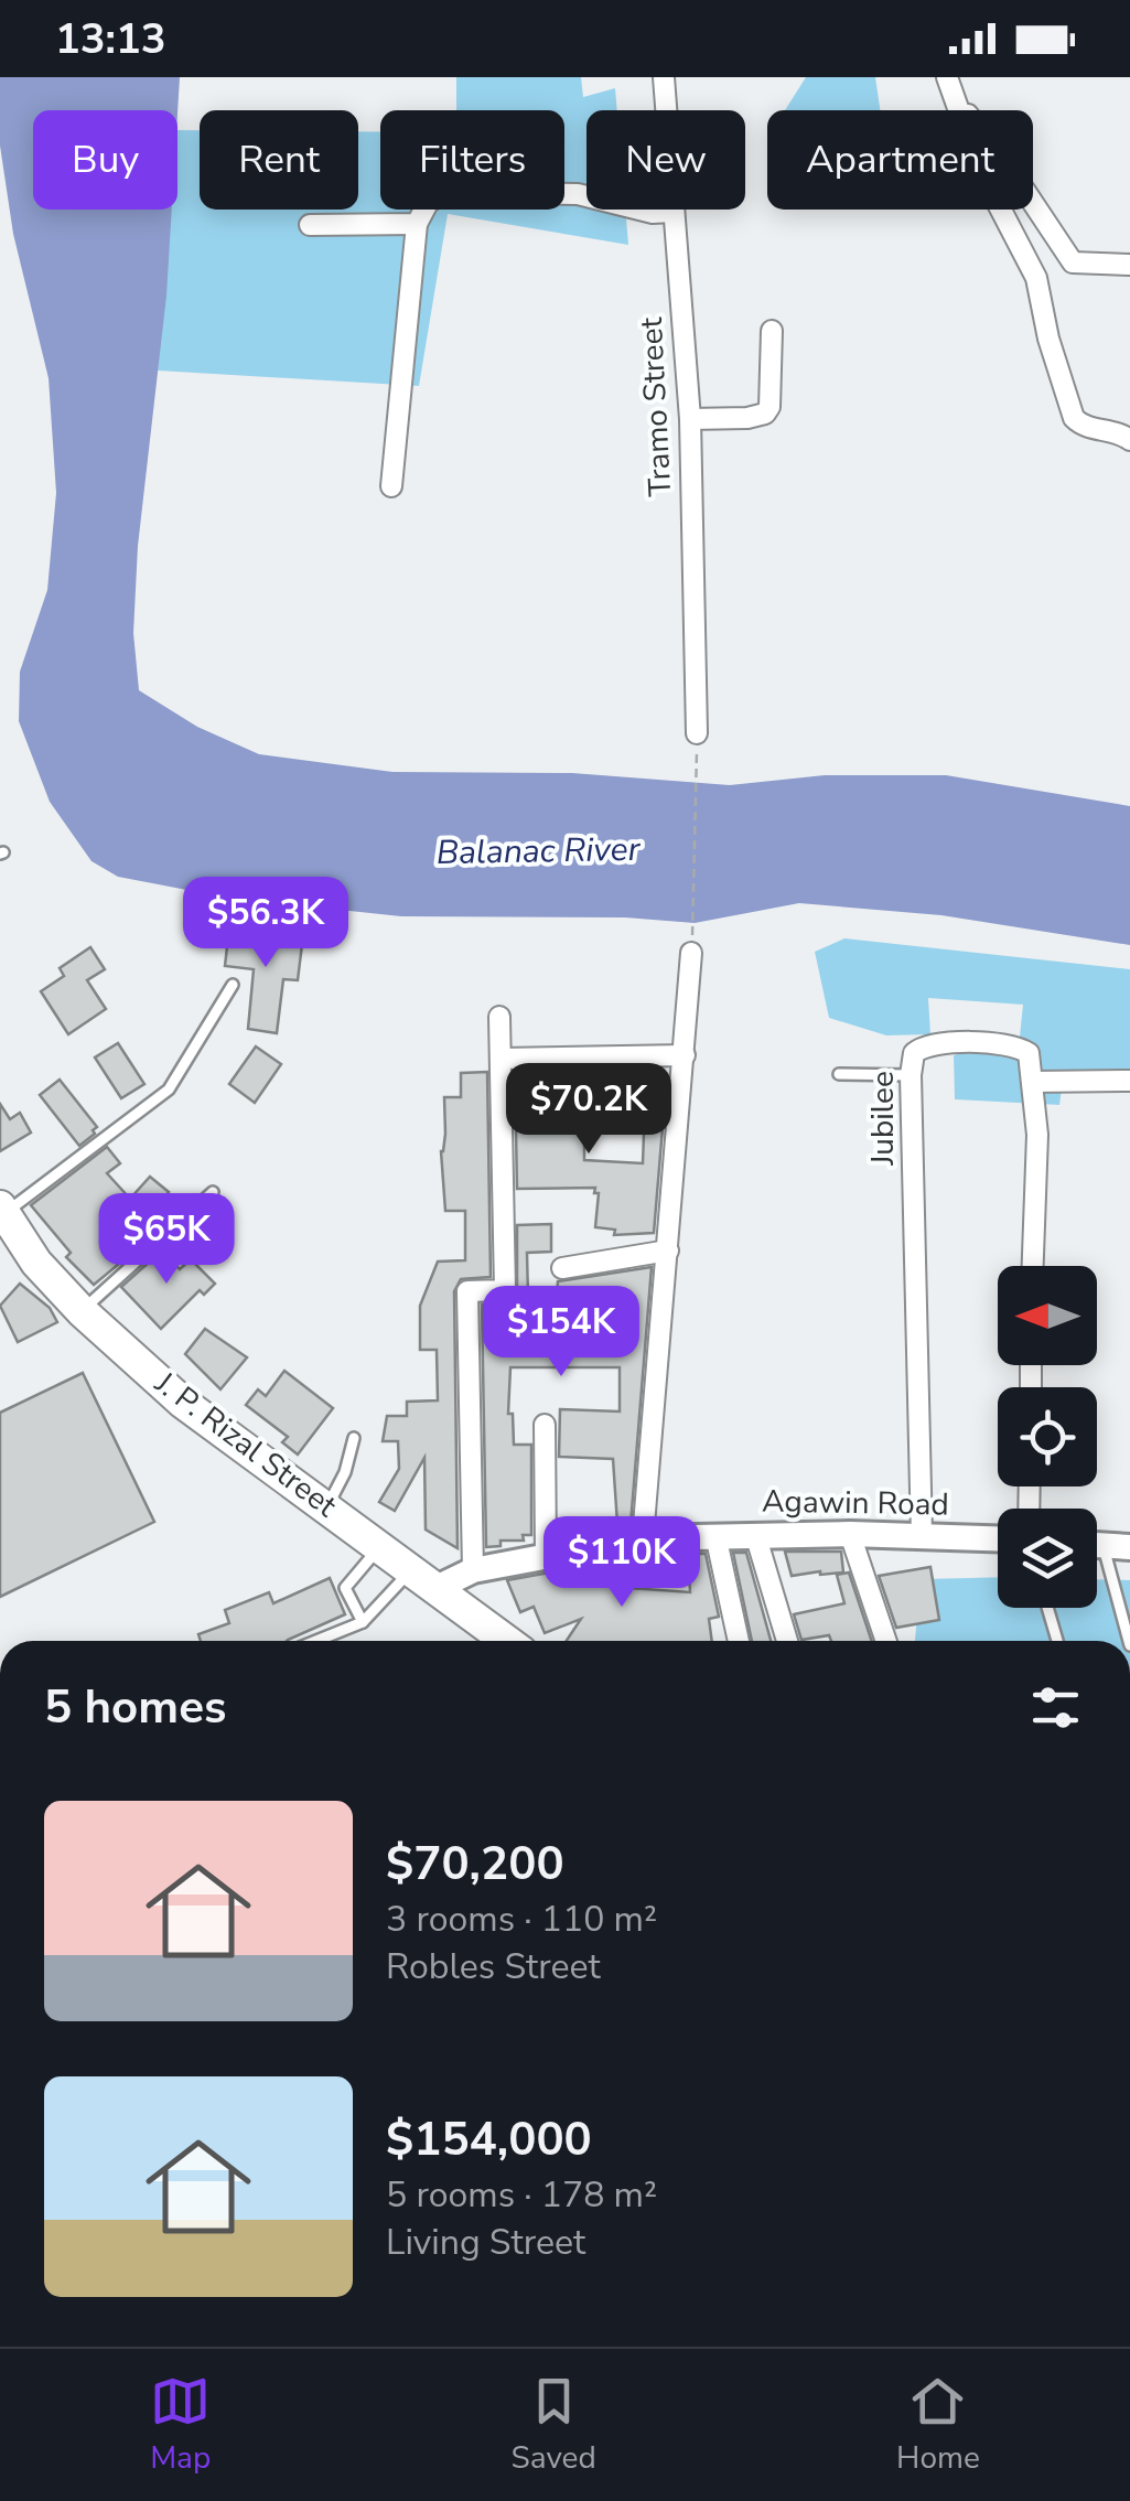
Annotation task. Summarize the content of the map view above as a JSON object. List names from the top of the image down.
{
  "streets": {
    "main road": ["J. P. Rizal Street"],
    "street": ["Tramo Street", "Jubilee", "Agawin Road"]
  },
  "crossings": [
    ["Jubilee", "Agawin Road"],
    ["J. P. Rizal Street", "Agawin Road"]
  ],
  "water": ["Balanac River"],
  "north": "left",
  "page": {
    "status": "13:13",
    "chip": [
      "Buy",
      "Rent",
      "Filters",
      "New",
      "Apartment"
    ],
    "price": [
      "$56.3K",
      "$70.2K",
      "$65K",
      "$154K",
      "$110K"
    ],
    "heading": "5 homes",
    "list": [
      {
        "name": "$70,200",
        "note": "3 rooms · 110 m² · Robles Street"
      },
      {
        "name": "$154,000",
        "note": "5 rooms · 178 m² · Living Street"
      }
    ],
    "tabs": ["Map", "Saved", "Home"]
  }
}
